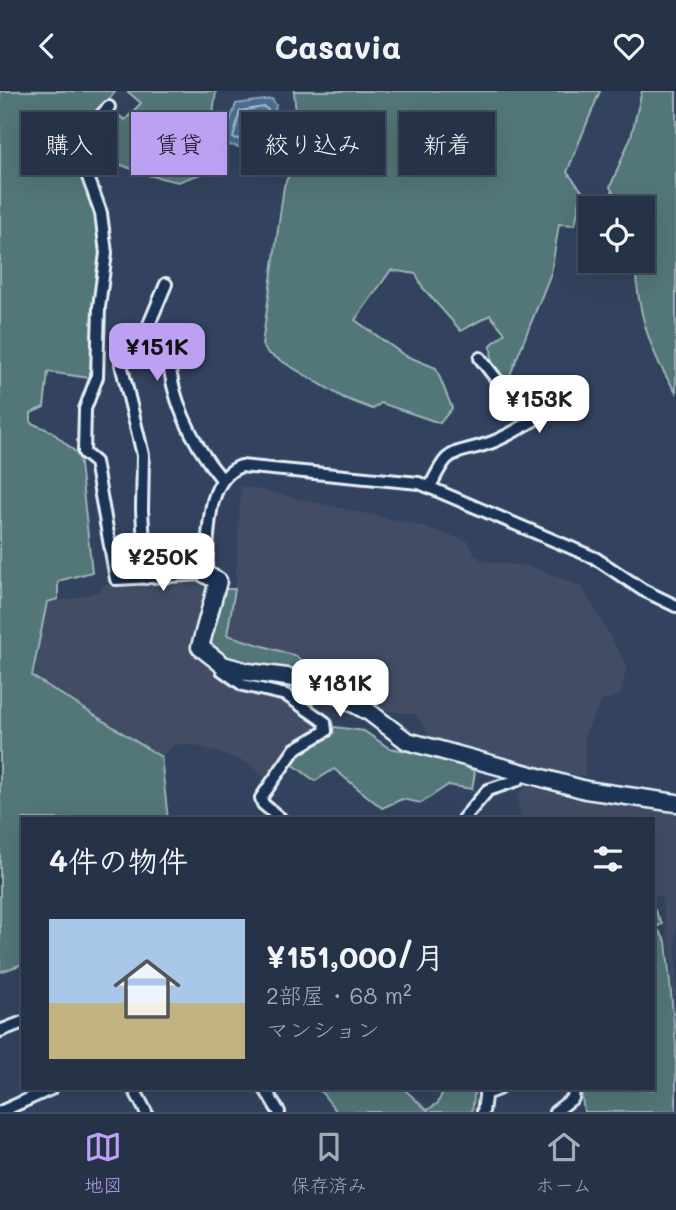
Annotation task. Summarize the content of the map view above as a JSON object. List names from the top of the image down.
{
  "page": {
    "header": "Casavia",
    "chip": [
      "購入",
      "賃貸",
      "絞り込み",
      "新着"
    ],
    "price": [
      "¥151K",
      "¥153K",
      "¥250K",
      "¥181K"
    ],
    "heading": "4件の物件",
    "list": [
      {
        "name": "¥151,000/月",
        "note": "2部屋 · 68 m² · マンション"
      }
    ],
    "tabs": ["地図", "保存済み", "ホーム"]
  }
}
